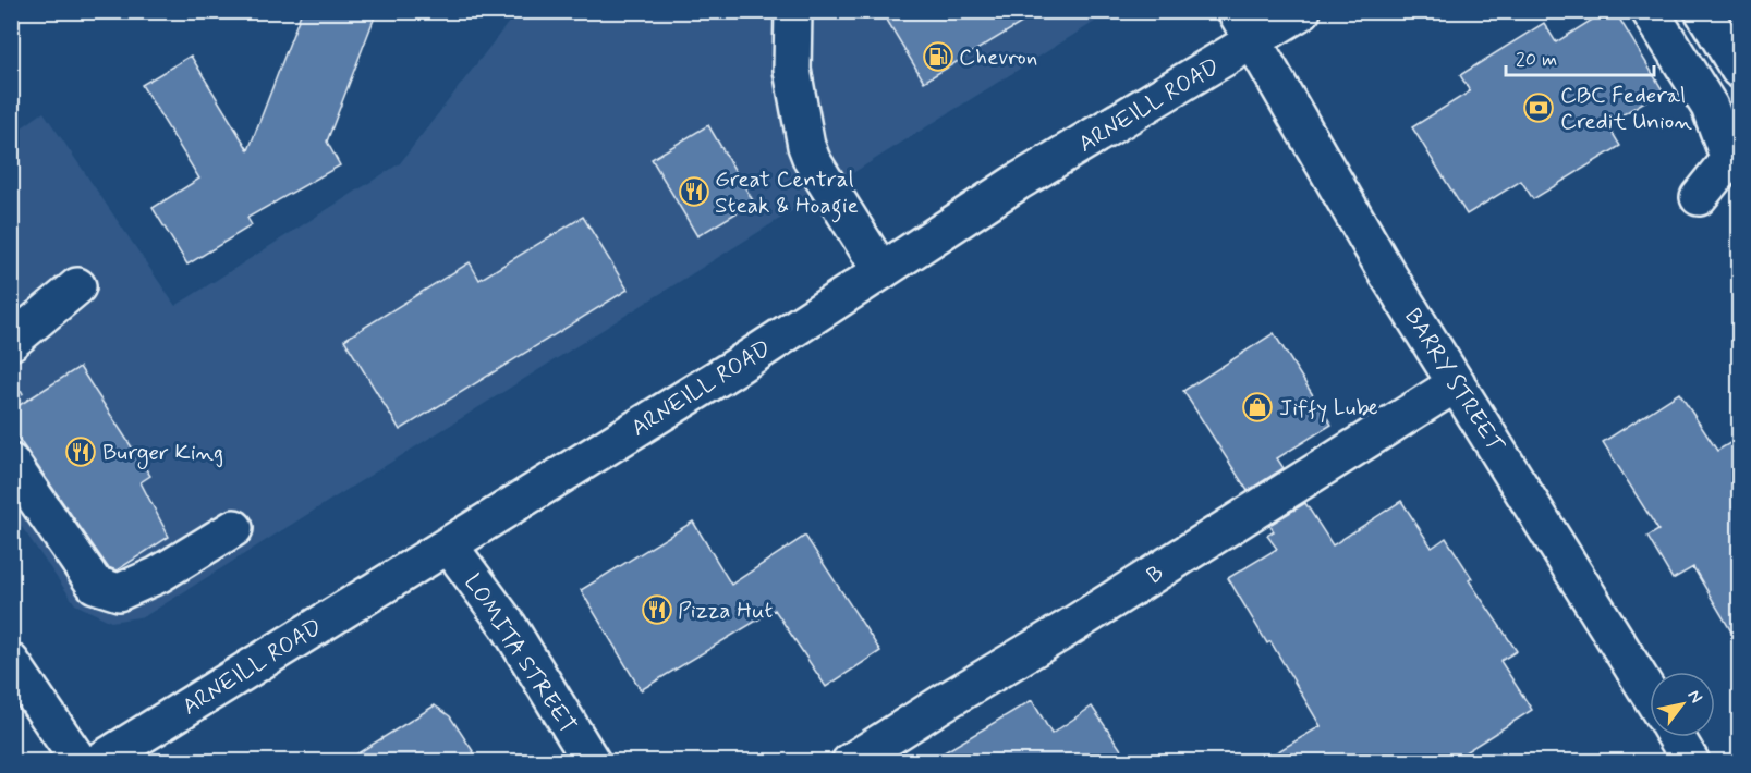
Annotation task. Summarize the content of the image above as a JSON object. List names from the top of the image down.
{
  "streets": {
    "main road": [
      "ARNEILL ROAD",
      "BARRY STREET",
      "B",
      "LOMITA STREET"
    ]
  },
  "crossings": [
    ["ARNEILL ROAD", "BARRY STREET"],
    ["ARNEILL ROAD", "LOMITA STREET"],
    ["BARRY STREET", "B"]
  ],
  "places": {
    "fuel station": ["Chevron"],
    "bank": ["CBC Federal Credit Union"],
    "restaurant": ["Great Central Steak & Hoagie", "Burger King", "Pizza Hut"],
    "shop": ["Jiffy Lube"]
  },
  "scale_bar": "20 m",
  "north": "top right"
}
